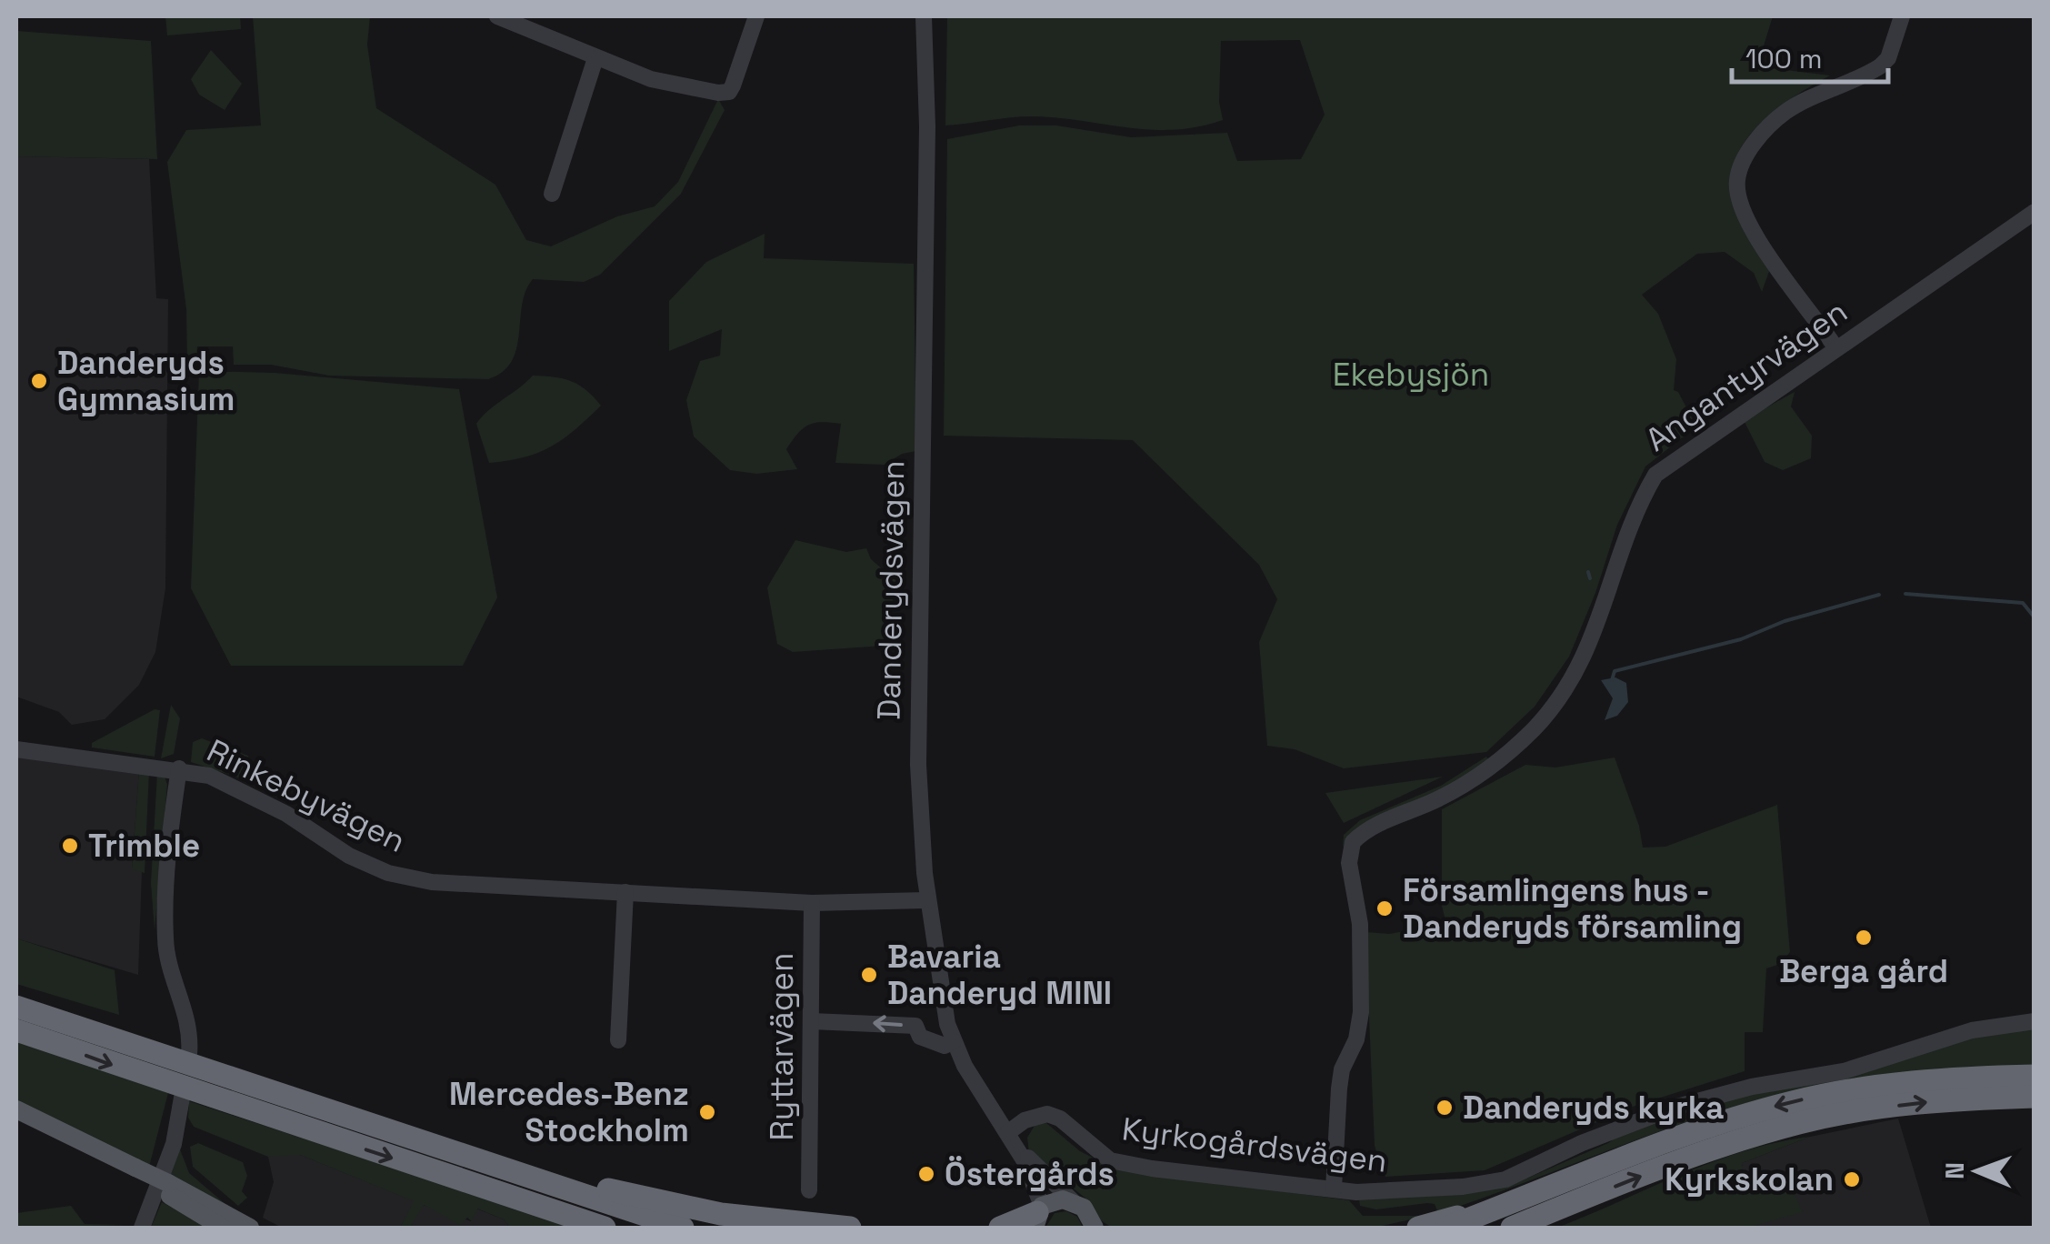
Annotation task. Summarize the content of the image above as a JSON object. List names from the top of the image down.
{
  "streets": {
    "street": [
      "Angantyrvägen",
      "Danderydsvägen",
      "Rinkebyvägen",
      "Ryttarvägen",
      "Kyrkogårdsvägen"
    ]
  },
  "crossings": [
    ["Angantyrvägen", "Kyrkogårdsvägen"],
    ["Danderydsvägen", "Rinkebyvägen"],
    ["Danderydsvägen", "Kyrkogårdsvägen"],
    ["Rinkebyvägen", "Ryttarvägen"]
  ],
  "parks": ["Ekebysjön"],
  "places": [
    "Danderyds Gymnasium",
    "Trimble",
    "Församlingens hus - Danderyds församling",
    "Berga gård",
    "Bavaria Danderyd MINI",
    "Danderyds kyrka",
    "Mercedes-Benz Stockholm",
    "Östergårds",
    "Kyrkskolan"
  ],
  "scale_bar": "100 m",
  "north": "left"
}
